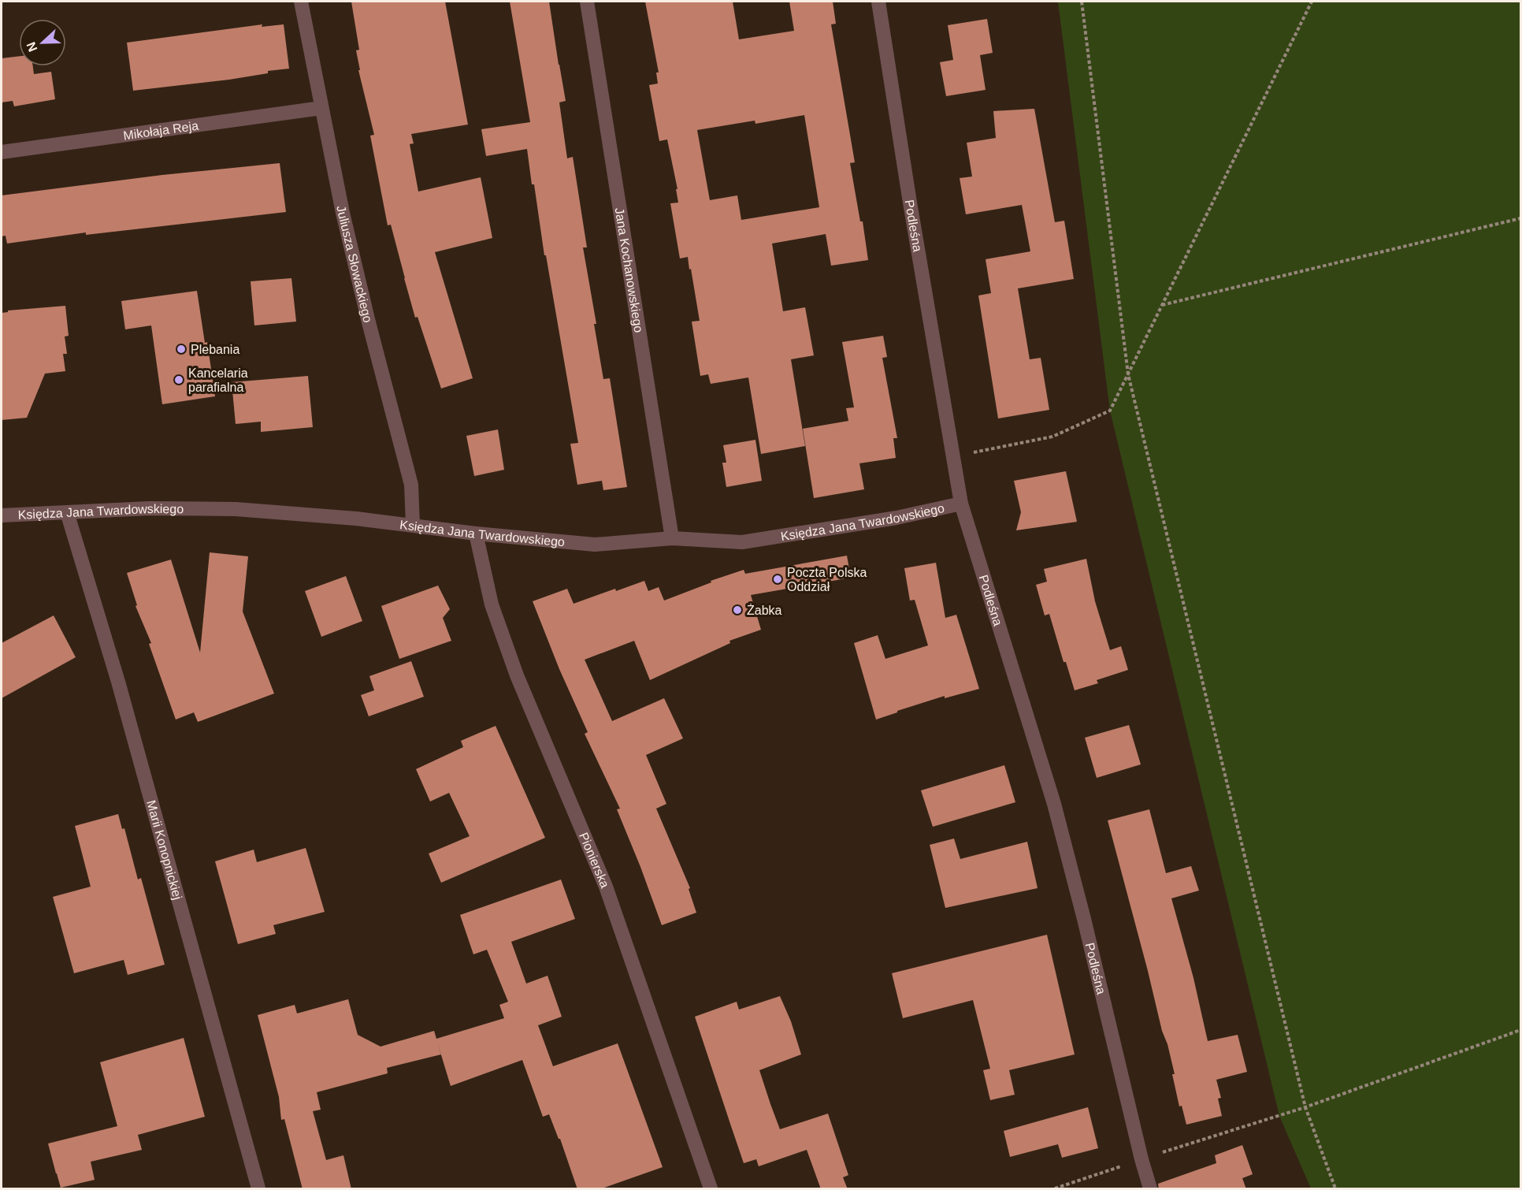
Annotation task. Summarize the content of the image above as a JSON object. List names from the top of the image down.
{
  "streets": {
    "street": [
      "Mikołaja Reja",
      "Podleśna",
      "Juliusza Słowackiego",
      "Jana Kochanowskiego",
      "Księdza Jana Twardowskiego",
      "Marii Konopnickiej",
      "Pionierska"
    ]
  },
  "crossings": [
    ["Mikołaja Reja", "Juliusza Słowackiego"],
    ["Podleśna", "Księdza Jana Twardowskiego"],
    ["Juliusza Słowackiego", "Księdza Jana Twardowskiego"],
    ["Jana Kochanowskiego", "Księdza Jana Twardowskiego"],
    ["Księdza Jana Twardowskiego", "Marii Konopnickiej"],
    ["Księdza Jana Twardowskiego", "Pionierska"]
  ],
  "places": [
    "Plebania",
    "Kancelaria parafialna",
    "Poczta Polska Oddział",
    "Żabka"
  ],
  "north": "left"
}
